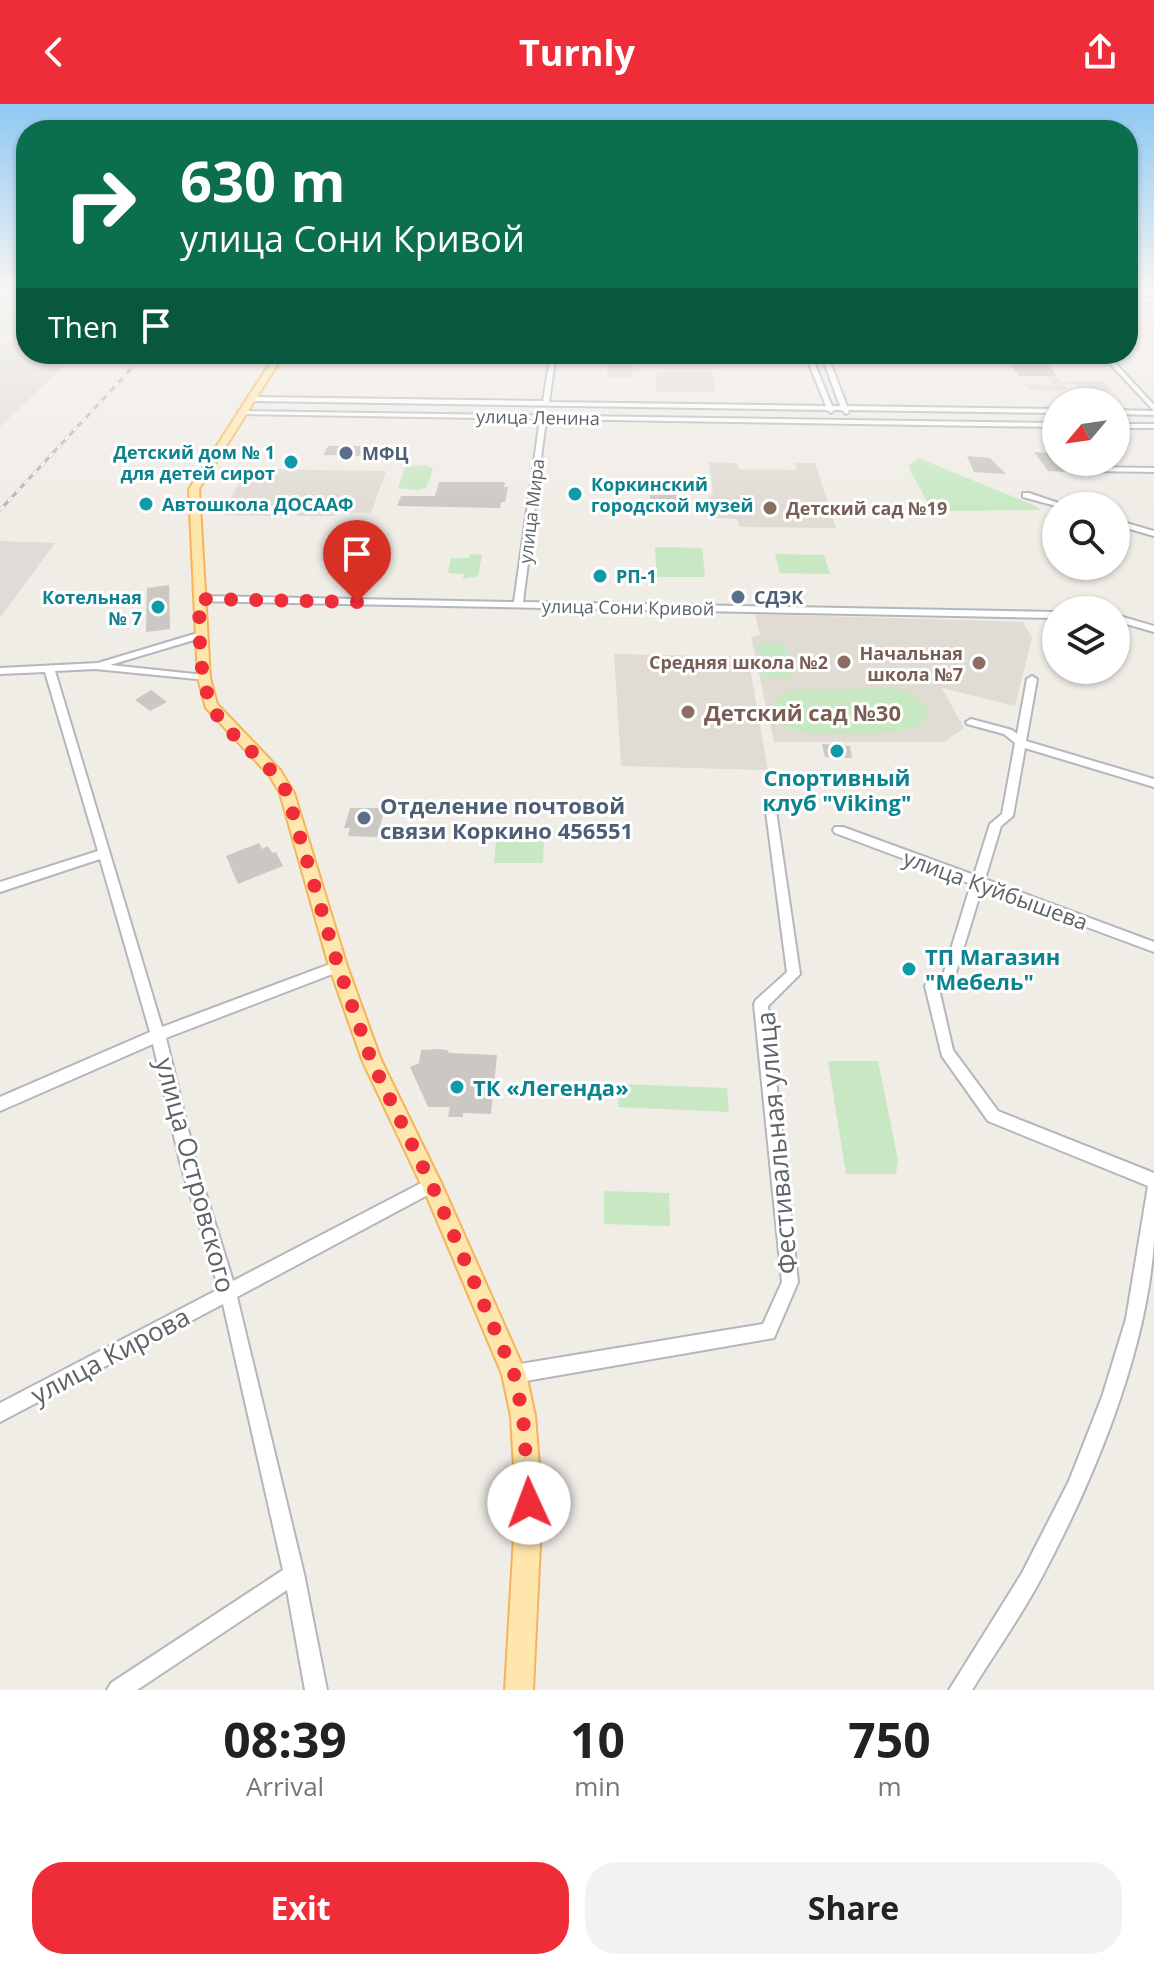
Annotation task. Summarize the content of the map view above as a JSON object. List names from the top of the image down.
{
  "streets": {
    "street": [
      "улица Ленина",
      "улица Мира",
      "улица Сони Кривой",
      "улица Куйбышева",
      "Фестивальная улица",
      "улица Островского",
      "улица Кирова"
    ]
  },
  "crossings": [
    ["улица Ленина", "улица Мира"],
    ["улица Мира", "улица Сони Кривой"],
    ["улица Островского", "улица Кирова"]
  ],
  "places": [
    "МФЦ",
    "Детский дом № 1 для детей сирот",
    "Коркинский городской музей",
    "Автошкола ДОСААФ",
    "Детский сад №19",
    "РП-1",
    "СДЭК",
    "Котельная № 7",
    "Средняя школа №2",
    "Начальная школа №7",
    "Детский сад №30",
    "Спортивный клуб \"Viking\"",
    "Отделение почтовой связи Коркино 456551",
    "ТП Магазин \"Мебель\"",
    "ТК «Легенда»"
  ],
  "north": "bottom left",
  "page": {
    "header": "Turnly",
    "turn": ["630 m", "улица Сони Кривой"],
    "then": "Then",
    "eta": [
      "08:39",
      "Arrival",
      "10",
      "min",
      "750",
      "m"
    ],
    "buttons": ["Exit", "Share"]
  }
}
